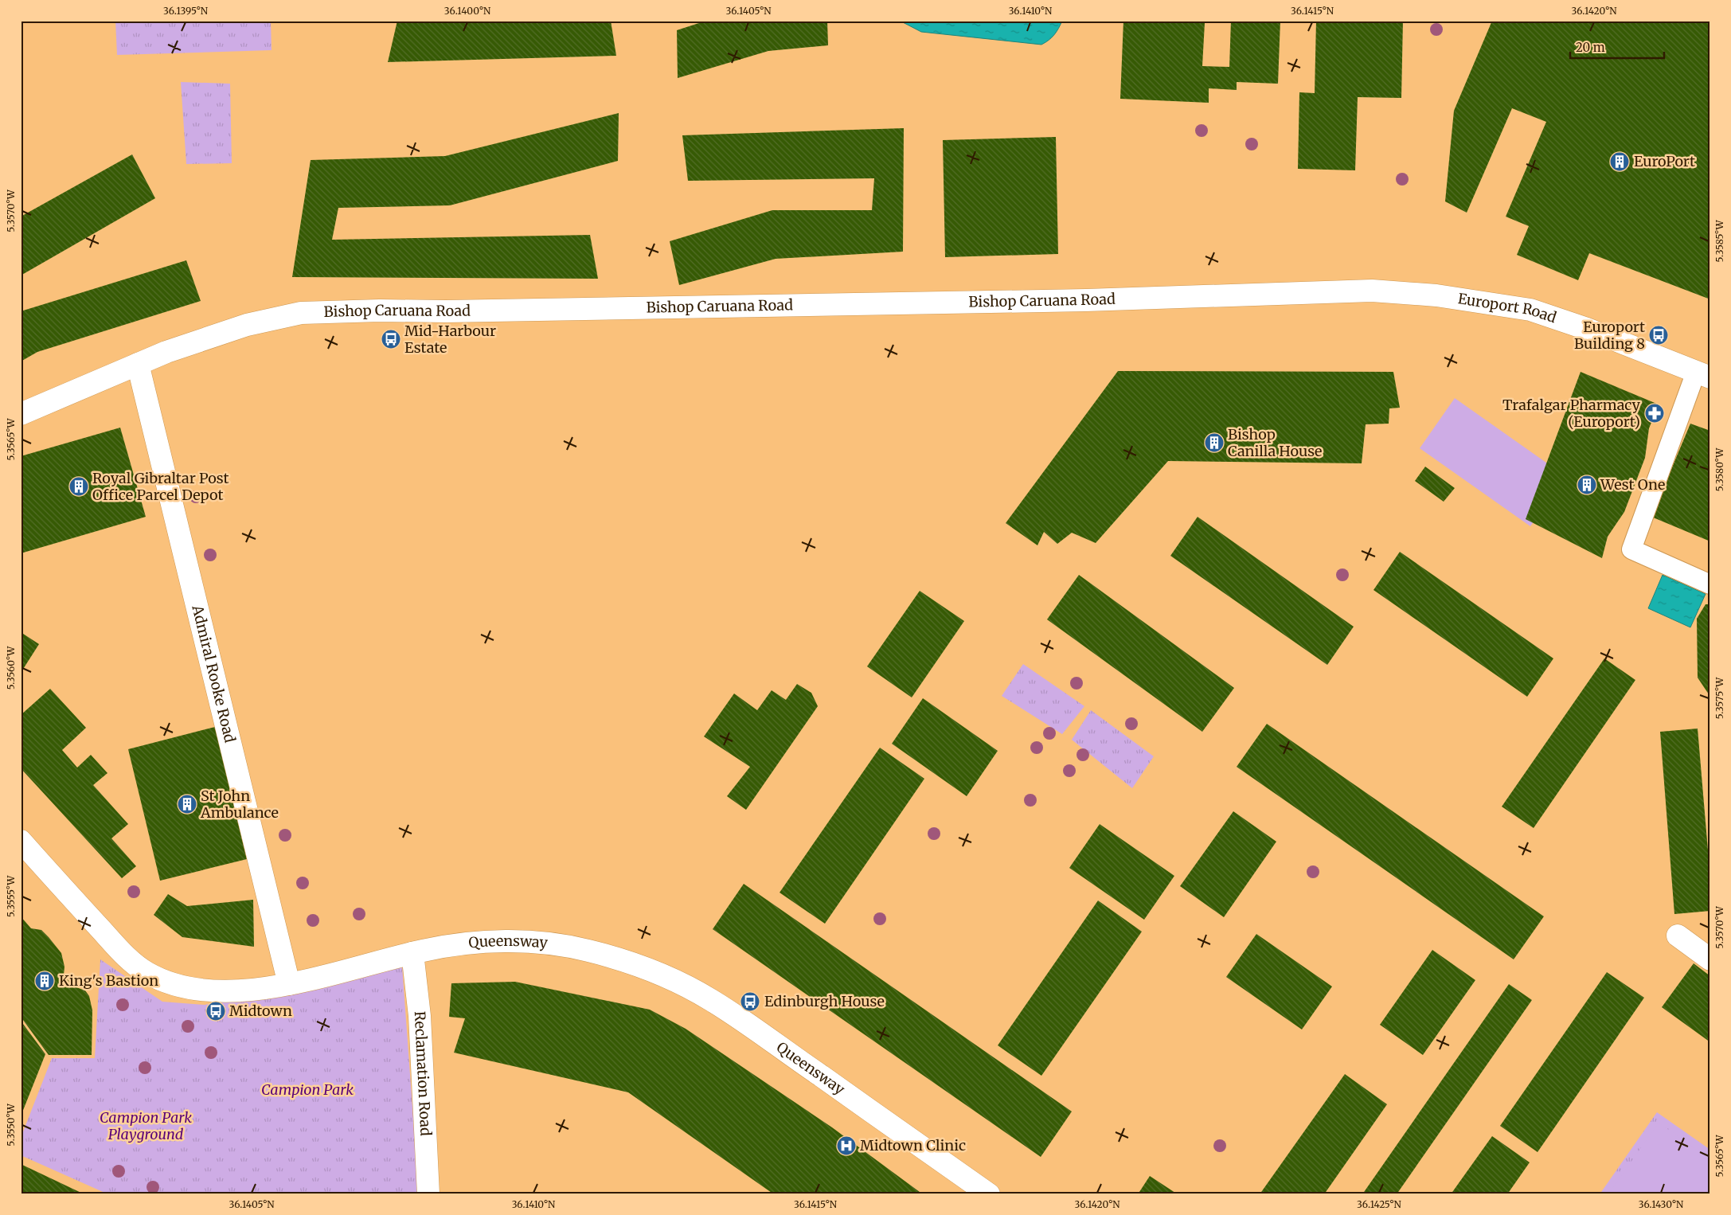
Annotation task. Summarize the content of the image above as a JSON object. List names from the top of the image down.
{
  "streets": {
    "main road": [
      "Bishop Caruana Road",
      "Europort Road",
      "Admiral Rooke Road",
      "Queensway",
      "Reclamation Road"
    ]
  },
  "crossings": [
    ["Bishop Caruana Road", "Europort Road"],
    ["Bishop Caruana Road", "Admiral Rooke Road"],
    ["Admiral Rooke Road", "Queensway"],
    ["Queensway", "Reclamation Road"]
  ],
  "parks": ["Campion Park", "Campion Park Playground"],
  "places": {
    "building": [
      "EuroPort",
      "Bishop Canilla House",
      "West One",
      "Royal Gibraltar Post Office Parcel Depot",
      "St John Ambulance",
      "King's Bastion"
    ],
    "bus stop": [
      "Europort Building 8",
      "Mid-Harbour Estate",
      "Edinburgh House",
      "Midtown"
    ],
    "pharmacy": ["Trafalgar Pharmacy (Europort)"],
    "hospital": ["Midtown Clinic"]
  },
  "scale_bar": "20 m",
  "coordinates": [
    "36.1395°N",
    "36.1400°N",
    "36.1405°N",
    "36.1410°N",
    "36.1415°N",
    "36.1420°N",
    "5.3570°W",
    "5.3585°W",
    "5.3565°W",
    "5.3580°W",
    "5.3560°W",
    "5.3575°W",
    "5.3555°W",
    "5.3550°W",
    "36.1425°N",
    "36.1430°N"
  ]
}
